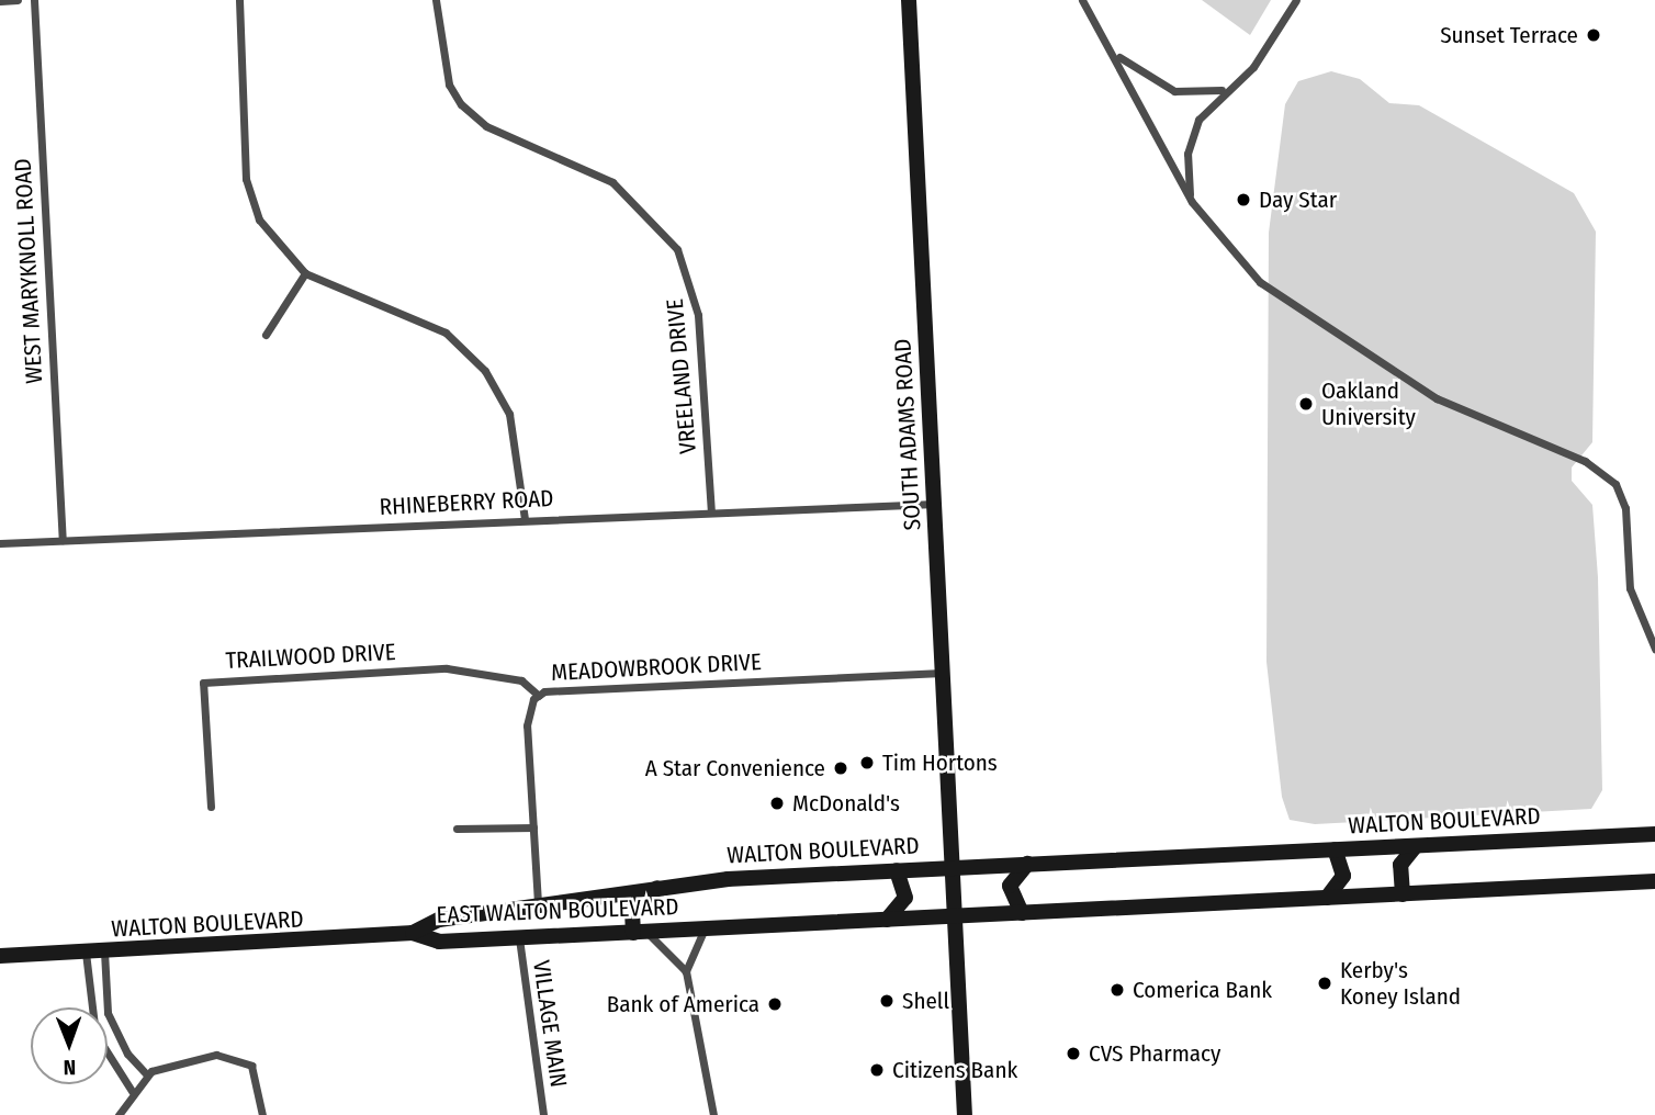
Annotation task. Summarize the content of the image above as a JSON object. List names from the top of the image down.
{
  "streets": {
    "main road": ["SOUTH ADAMS ROAD", "WALTON BOULEVARD", "EAST WALTON BOULEVARD"],
    "street": [
      "WEST MARYKNOLL ROAD",
      "VREELAND DRIVE",
      "RHINEBERRY ROAD",
      "TRAILWOOD DRIVE",
      "MEADOWBROOK DRIVE",
      "VILLAGE MAIN"
    ]
  },
  "crossings": [
    ["WEST MARYKNOLL ROAD", "RHINEBERRY ROAD"],
    ["VREELAND DRIVE", "RHINEBERRY ROAD"],
    ["SOUTH ADAMS ROAD", "RHINEBERRY ROAD"],
    ["SOUTH ADAMS ROAD", "MEADOWBROOK DRIVE"],
    ["SOUTH ADAMS ROAD", "WALTON BOULEVARD"],
    ["TRAILWOOD DRIVE", "MEADOWBROOK DRIVE"],
    ["MEADOWBROOK DRIVE", "WALTON BOULEVARD"],
    ["WALTON BOULEVARD", "EAST WALTON BOULEVARD"],
    ["EAST WALTON BOULEVARD", "VILLAGE MAIN"]
  ],
  "places": [
    "Sunset Terrace",
    "Day Star",
    "Oakland University",
    "Tim Hortons",
    "A Star Convenience",
    "McDonald's",
    "Kerby's Koney Island",
    "Comerica Bank",
    "Shell",
    "Bank of America",
    "CVS Pharmacy",
    "Citizens Bank"
  ],
  "north": "bottom"
}
